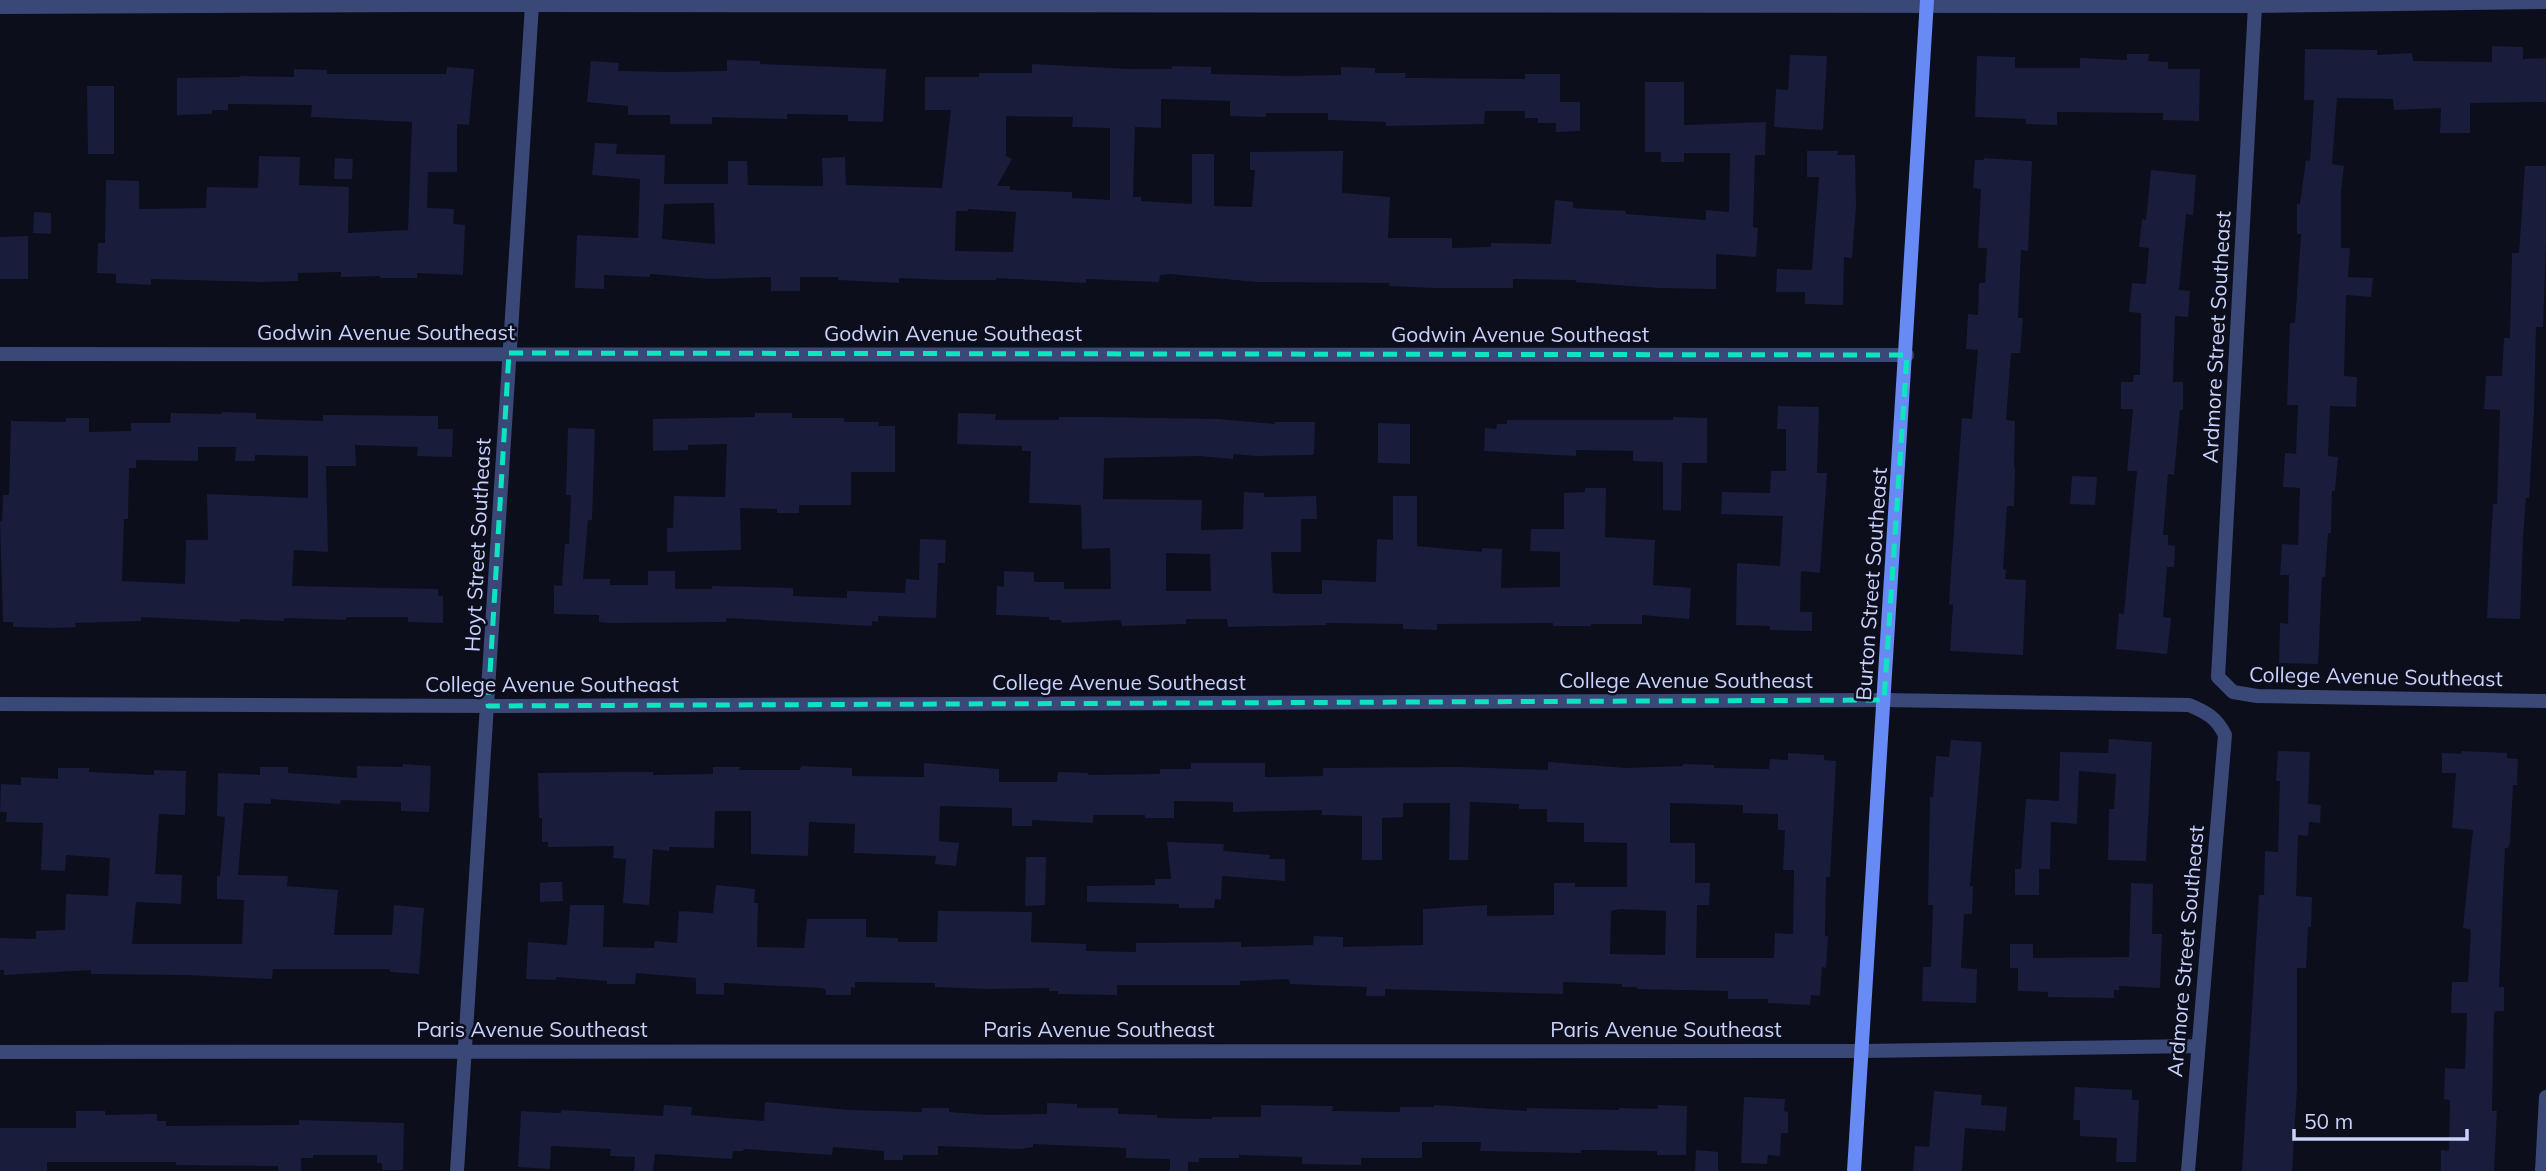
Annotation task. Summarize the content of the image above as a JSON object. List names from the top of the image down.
{
  "streets": {
    "main road": ["Burton Street Southeast"],
    "street": [
      "Godwin Avenue Southeast",
      "Ardmore Street Southeast",
      "Hoyt Street Southeast",
      "College Avenue Southeast",
      "Paris Avenue Southeast"
    ]
  },
  "crossings": [
    ["Godwin Avenue Southeast", "Hoyt Street Southeast"],
    ["Godwin Avenue Southeast", "Burton Street Southeast"],
    ["Ardmore Street Southeast", "College Avenue Southeast"],
    ["Ardmore Street Southeast", "Paris Avenue Southeast"],
    ["Hoyt Street Southeast", "College Avenue Southeast"],
    ["Hoyt Street Southeast", "Paris Avenue Southeast"],
    ["Burton Street Southeast", "College Avenue Southeast"],
    ["Burton Street Southeast", "Paris Avenue Southeast"]
  ],
  "scale_bar": "50 m"
}
